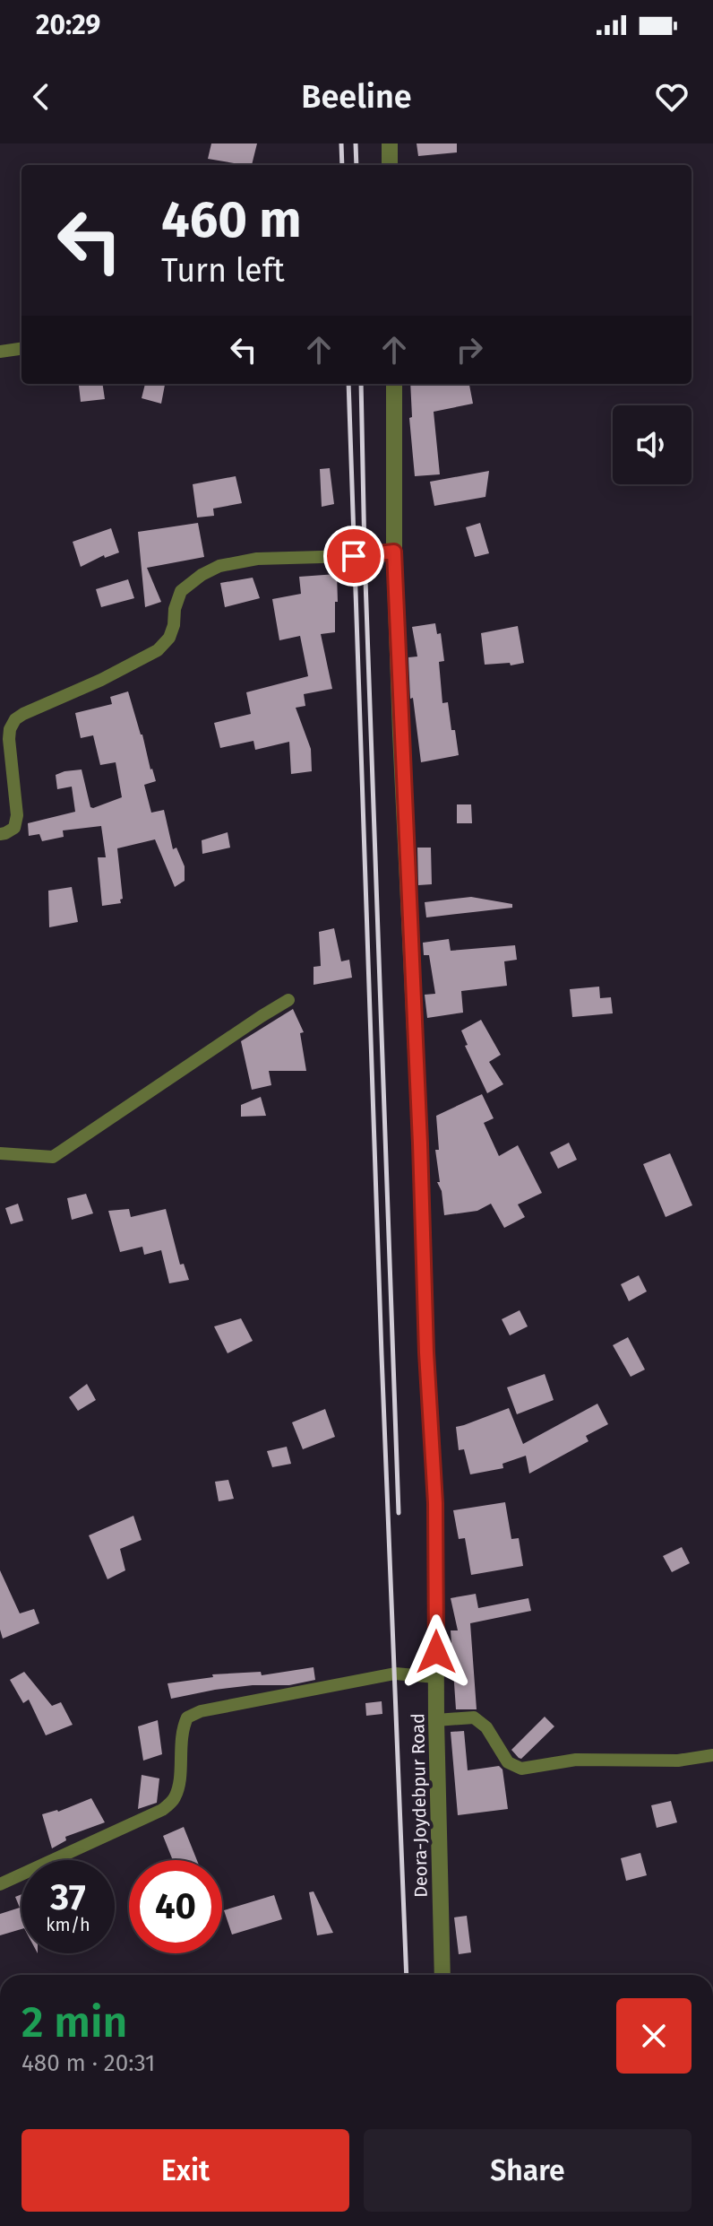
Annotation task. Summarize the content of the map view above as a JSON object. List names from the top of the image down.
{
  "streets": {
    "street": ["Deora-Joydebpur Road"]
  },
  "page": {
    "status": "20:29",
    "header": "Beeline",
    "turn": ["460 m", "Turn left"],
    "speed": "37 km/h",
    "limit": "40",
    "heading": ["2 min", "480 m · 20:31"],
    "buttons": ["Exit", "Share"]
  }
}
